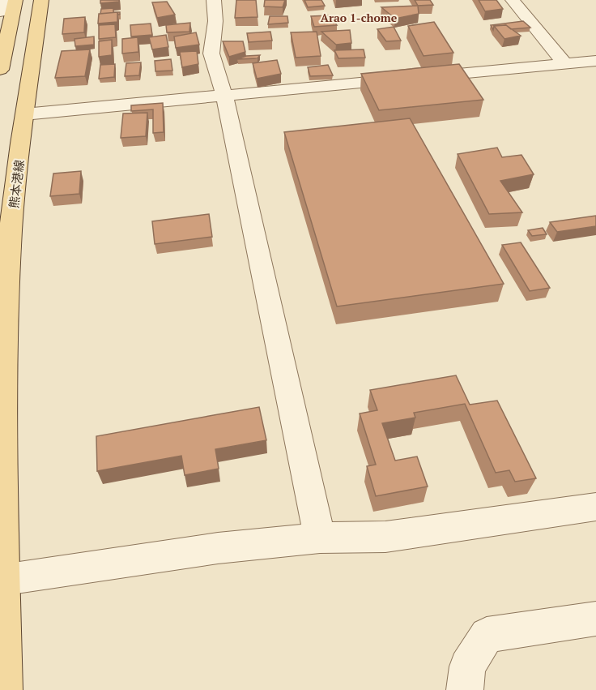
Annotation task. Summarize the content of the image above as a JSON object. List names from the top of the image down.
{
  "streets": {
    "main road": ["熊本港線"]
  },
  "districts": ["Arao 1-chome"]
}
